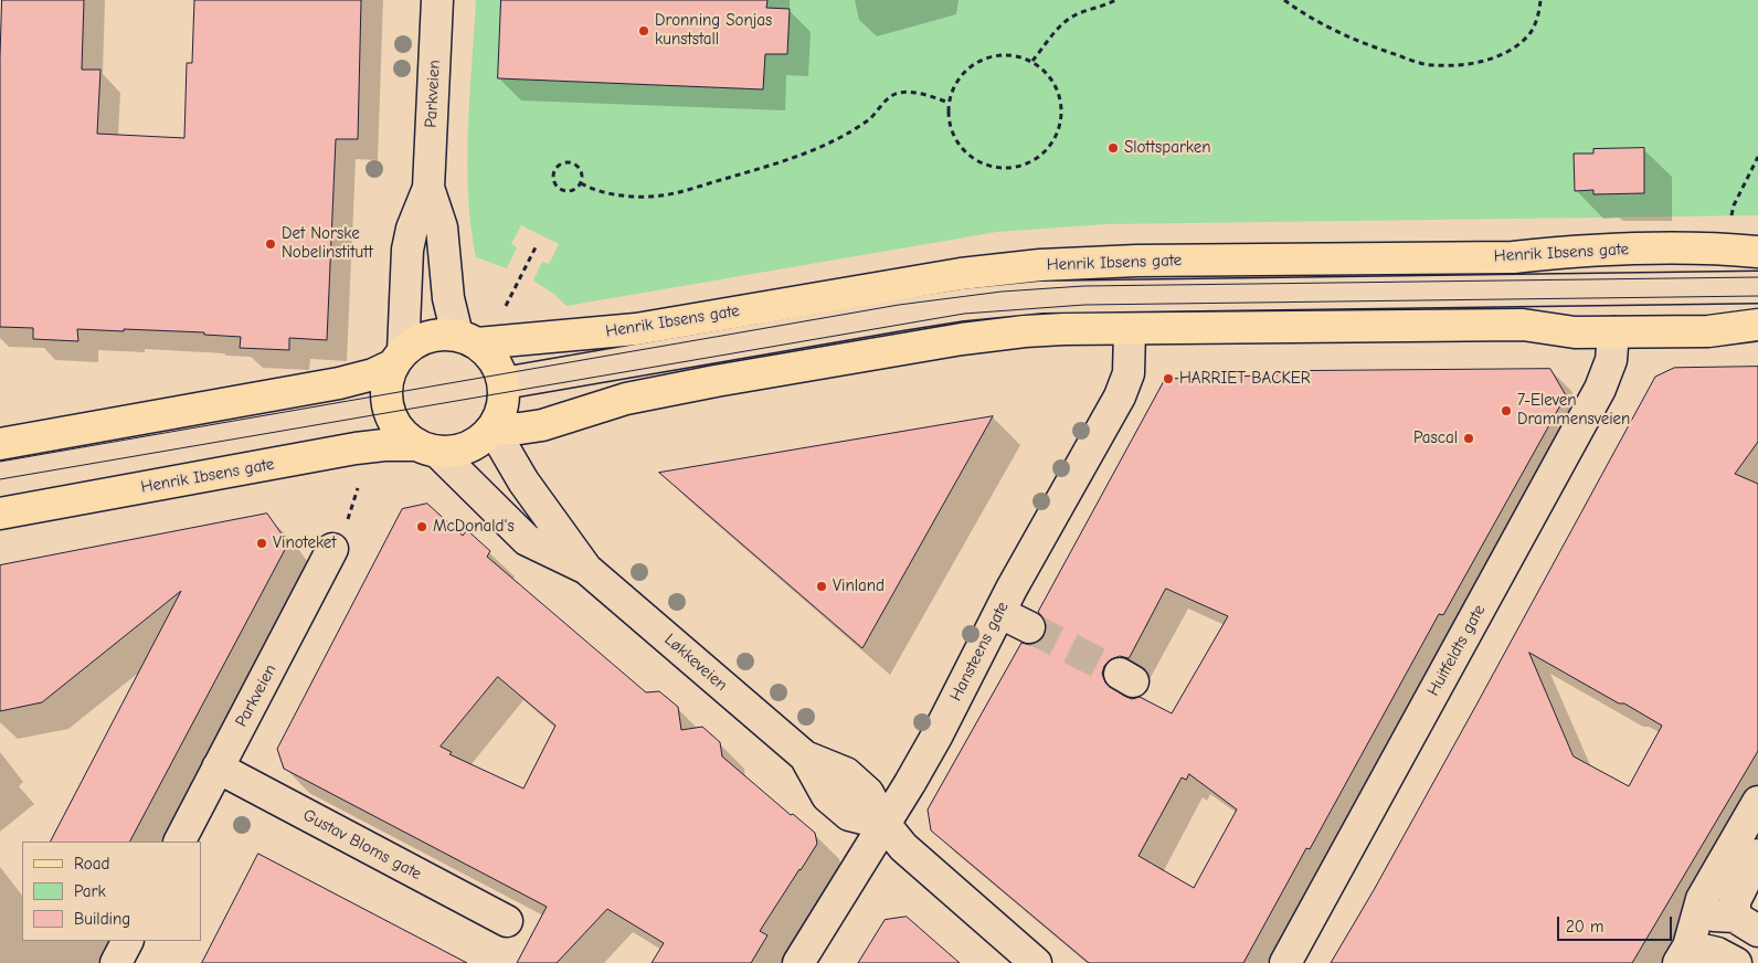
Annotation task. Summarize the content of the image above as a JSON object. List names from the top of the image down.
{
  "streets": {
    "main road": ["Henrik Ibsens gate"],
    "street": [
      "Parkveien",
      "Huitfeldts gate",
      "Hansteens gate",
      "Løkkeveien",
      "Gustav Bloms gate"
    ]
  },
  "crossings": [
    ["Parkveien", "Henrik Ibsens gate"],
    ["Parkveien", "Løkkeveien"],
    ["Parkveien", "Gustav Bloms gate"],
    ["Henrik Ibsens gate", "Løkkeveien"],
    ["Hansteens gate", "Løkkeveien"]
  ],
  "places": [
    "Dronning Sonjas kunststall",
    "Slottsparken",
    "Det Norske Nobelinstitutt",
    "HARRIET BACKER",
    "7-Eleven Drammensveien",
    "Pascal",
    "McDonald's",
    "Vinoteket",
    "Vinland"
  ],
  "legend": ["Road", "Park", "Building"],
  "scale_bar": "20 m"
}
